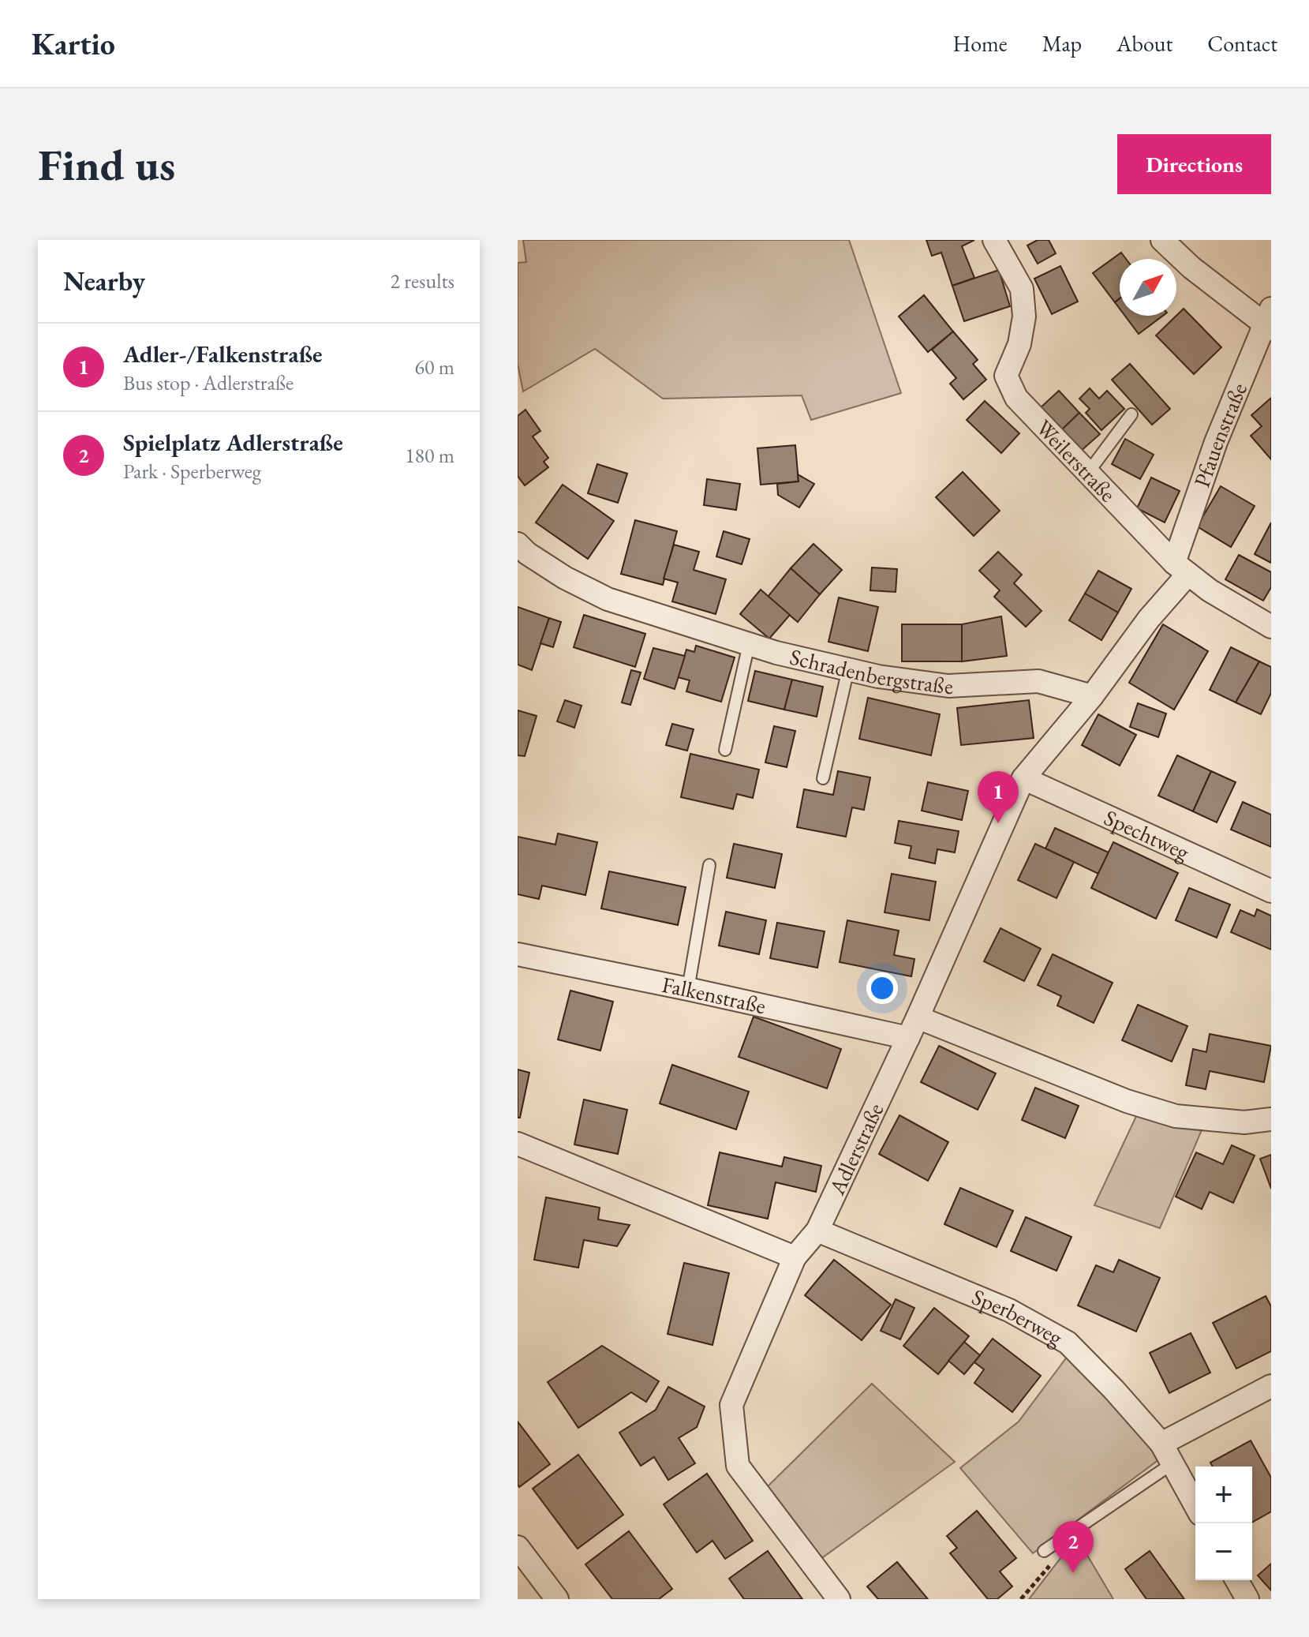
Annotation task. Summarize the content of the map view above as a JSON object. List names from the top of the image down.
{
  "streets": {
    "street": [
      "Pfauenstraße",
      "Weilerstraße",
      "Schradenbergstraße",
      "Spechtweg",
      "Falkenstraße",
      "Adlerstraße",
      "Sperberweg"
    ]
  },
  "crossings": [
    ["Pfauenstraße", "Weilerstraße"],
    ["Schradenbergstraße", "Adlerstraße"],
    ["Spechtweg", "Adlerstraße"],
    ["Falkenstraße", "Adlerstraße"],
    ["Adlerstraße", "Sperberweg"]
  ],
  "north": "top right",
  "page": {
    "header": "Kartio",
    "nav": [
      "Home",
      "Map",
      "About",
      "Contact"
    ],
    "buttons": "Directions",
    "title": "Find us",
    "heading": ["Nearby", "2 results"],
    "list": [
      {
        "mark": "1",
        "name": "Adler-/Falkenstraße",
        "note": "Bus stop · Adlerstraße",
        "value": "60 m"
      },
      {
        "mark": "2",
        "name": "Spielplatz Adlerstraße",
        "note": "Park · Sperberweg",
        "value": "180 m"
      }
    ],
    "pins": ["1", "2"],
    "map_buttons": ["+", "−"]
  }
}
